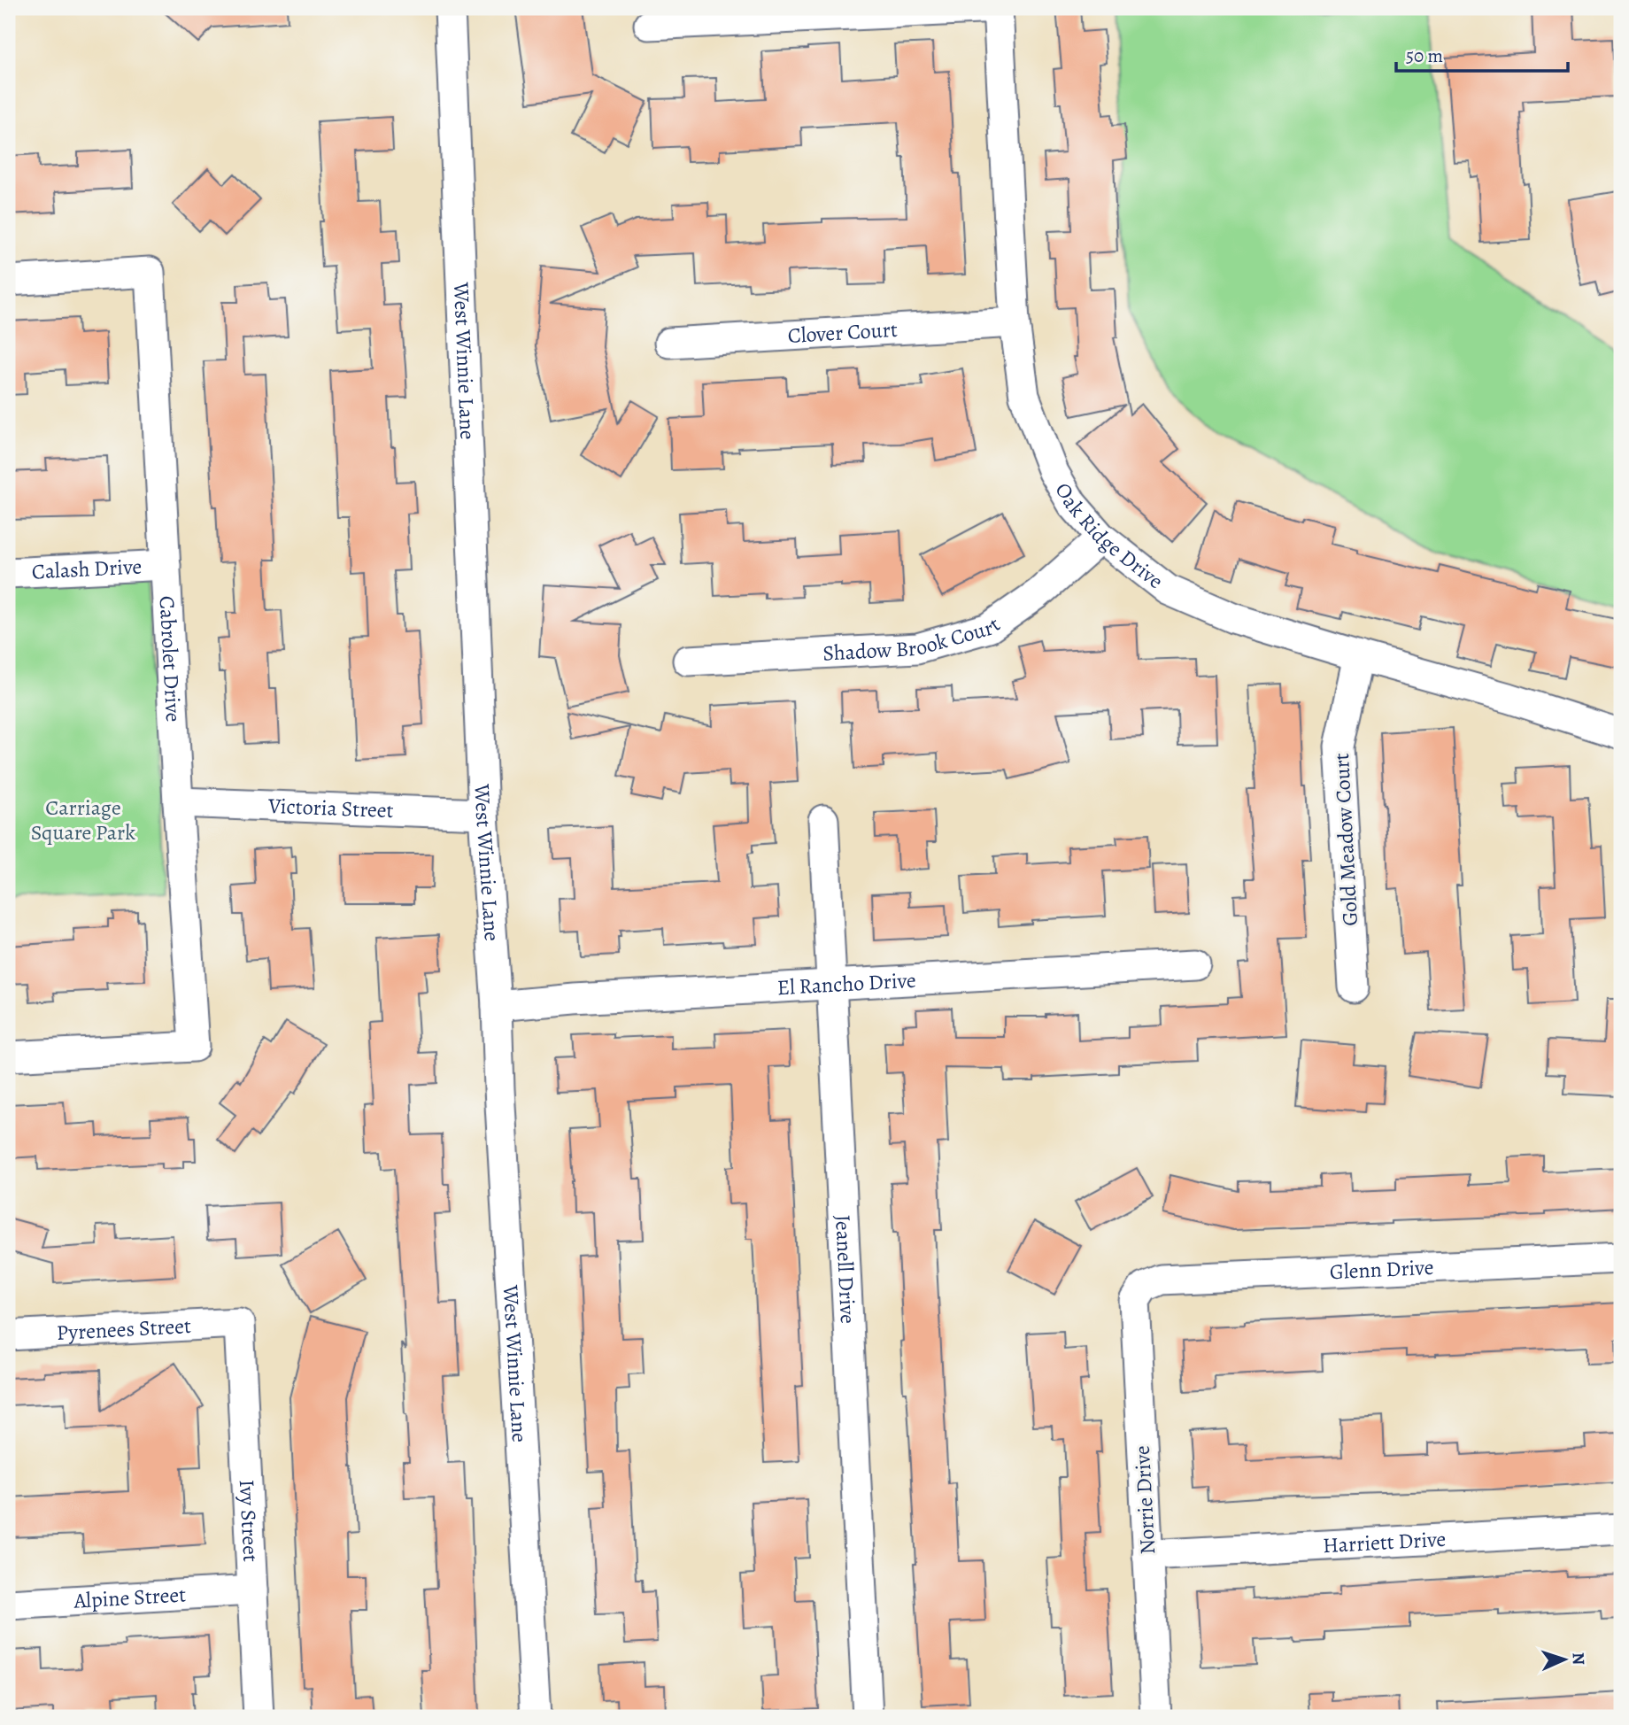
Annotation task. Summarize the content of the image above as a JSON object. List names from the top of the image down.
{
  "streets": {
    "street": [
      "Clover Court",
      "West Winnie Lane",
      "Oak Ridge Drive",
      "Calash Drive",
      "Shadow Brook Court",
      "Cabrolet Drive",
      "Victoria Street",
      "Gold Meadow Court",
      "El Rancho Drive",
      "Jeanell Drive",
      "Glenn Drive",
      "Pyrenees Street",
      "Norrie Drive",
      "Ivy Street",
      "Harriett Drive",
      "Alpine Street"
    ]
  },
  "crossings": [
    ["Clover Court", "Oak Ridge Drive"],
    ["West Winnie Lane", "Victoria Street"],
    ["West Winnie Lane", "El Rancho Drive"],
    ["Oak Ridge Drive", "Shadow Brook Court"],
    ["Oak Ridge Drive", "Gold Meadow Court"],
    ["Calash Drive", "Cabrolet Drive"],
    ["Cabrolet Drive", "Victoria Street"],
    ["El Rancho Drive", "Jeanell Drive"],
    ["Glenn Drive", "Norrie Drive"],
    ["Pyrenees Street", "Ivy Street"],
    ["Norrie Drive", "Harriett Drive"],
    ["Ivy Street", "Alpine Street"]
  ],
  "parks": ["Carriage Square Park"],
  "scale_bar": "50 m",
  "north": "right"
}
